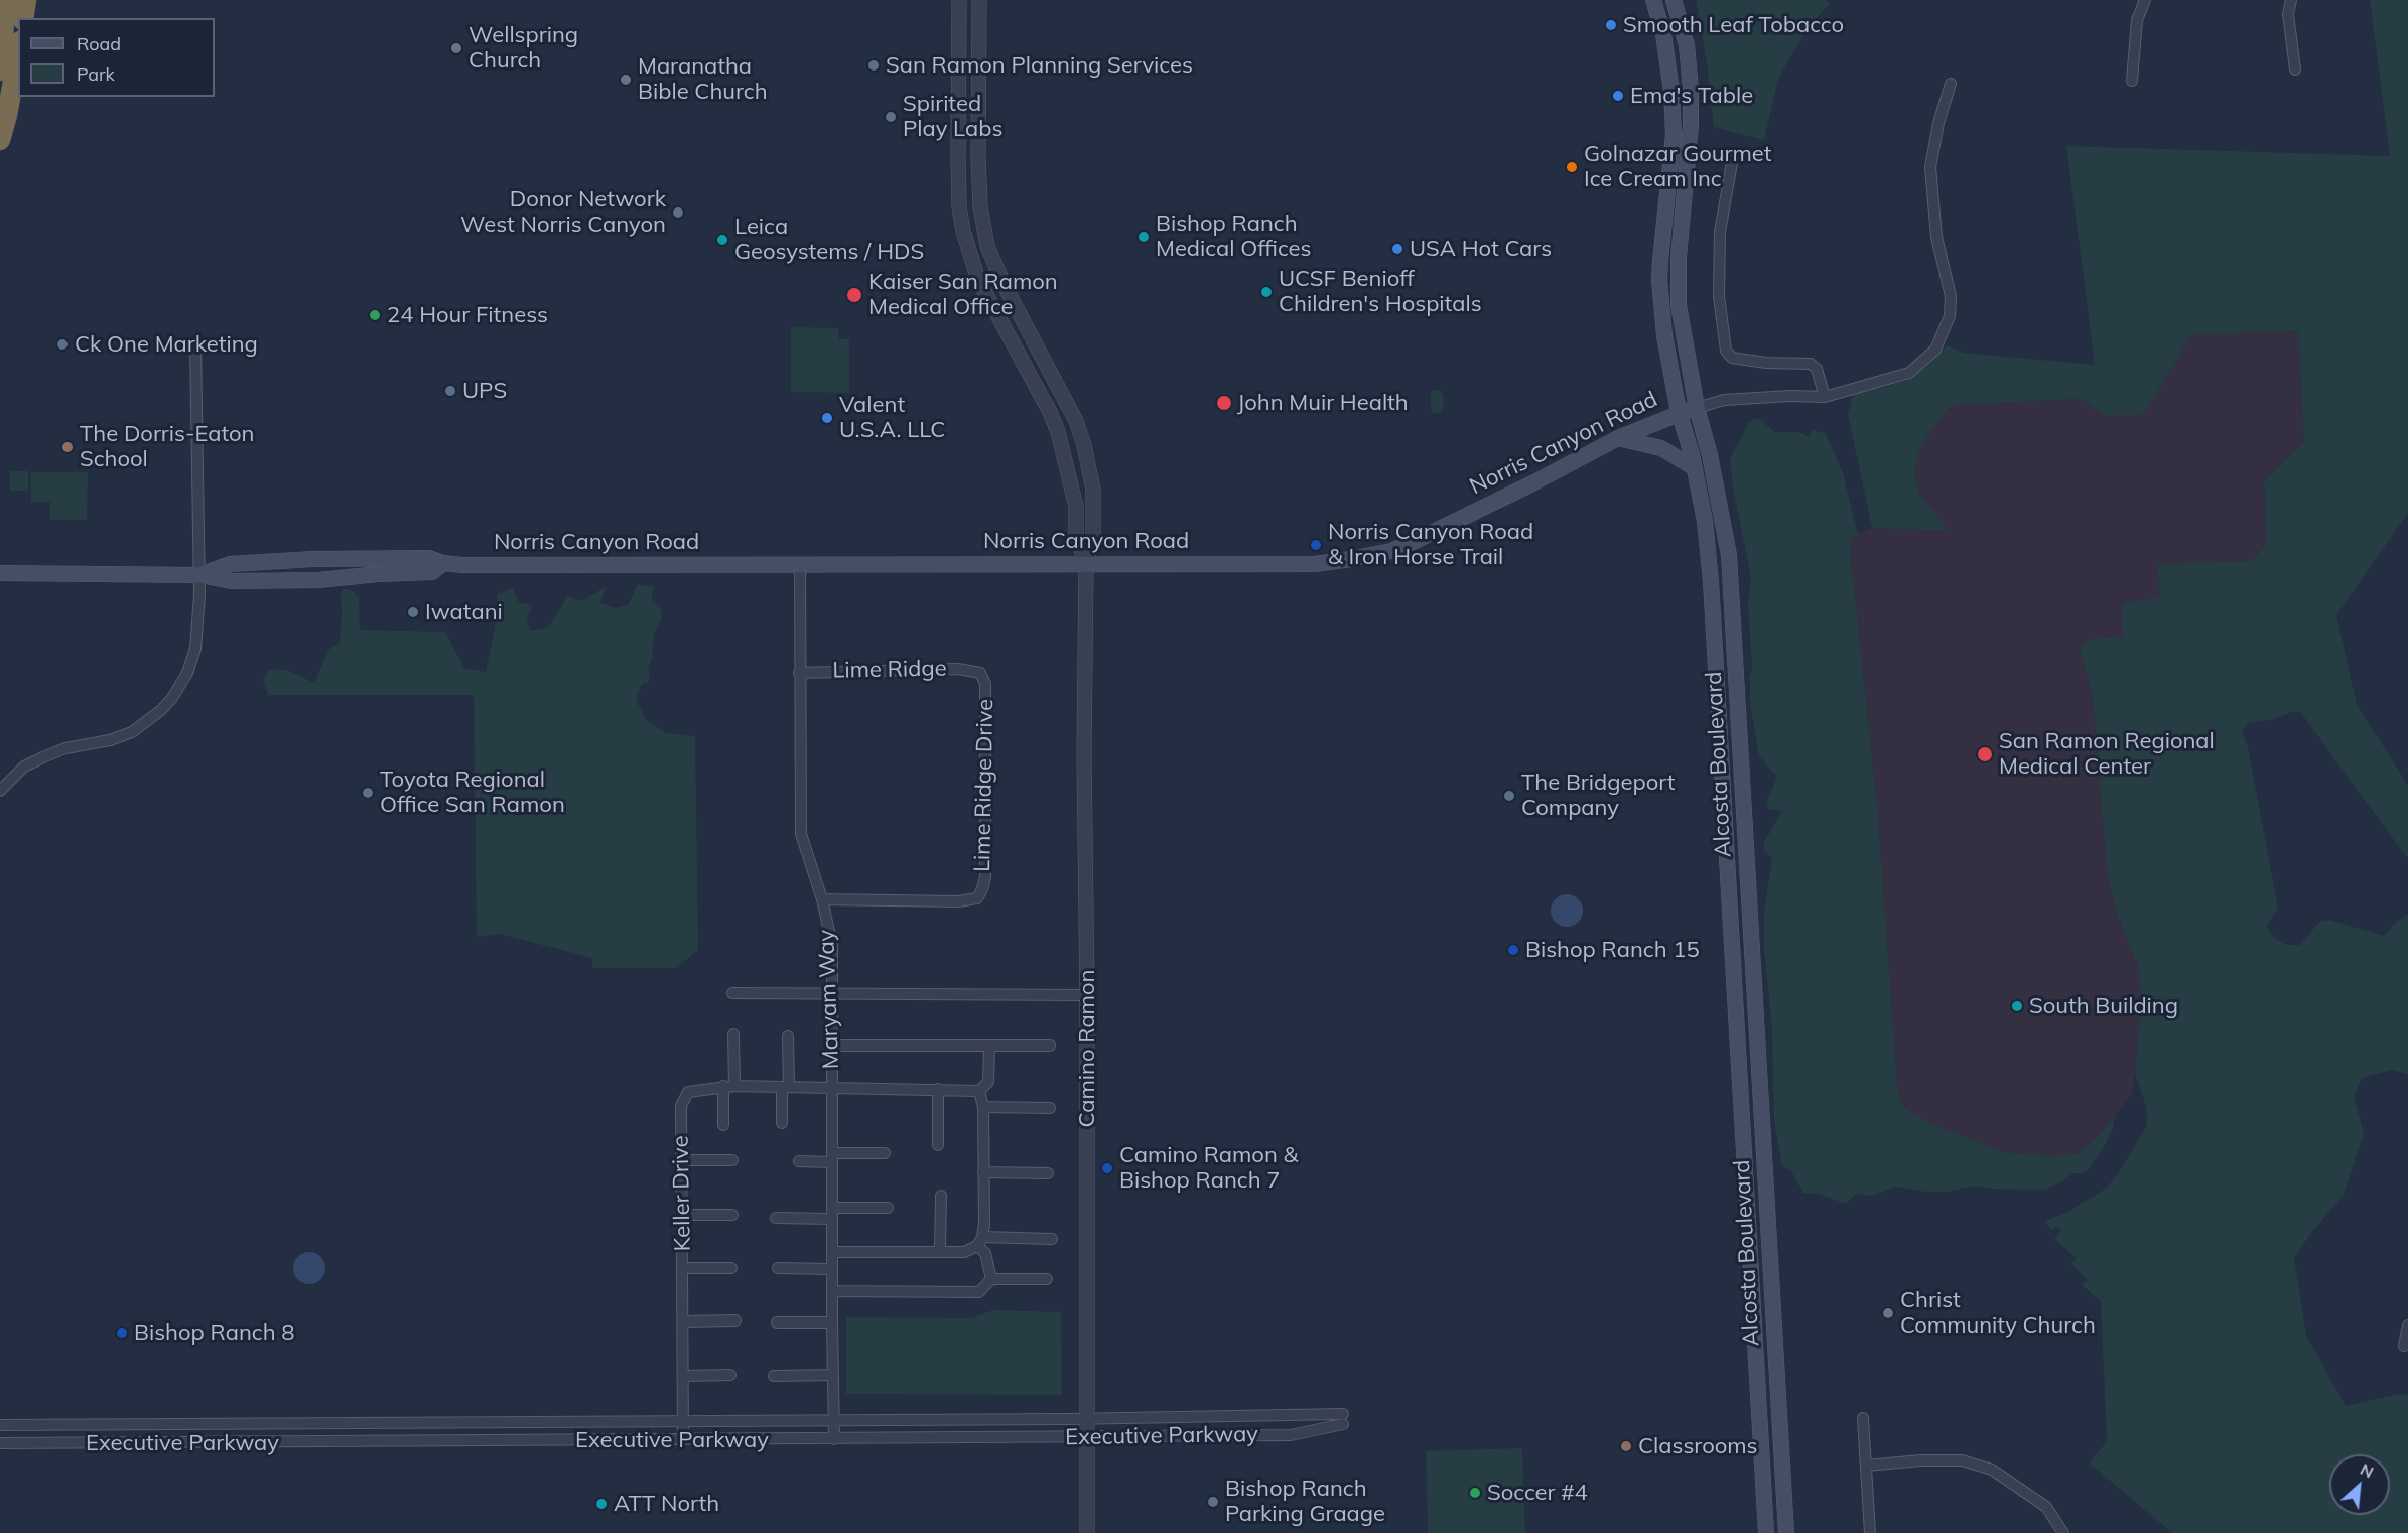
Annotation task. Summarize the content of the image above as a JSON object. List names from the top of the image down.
{
  "streets": {
    "main road": ["Norris Canyon Road", "Alcosta Boulevard"],
    "street": [
      "Lime Ridge",
      "Lime Ridge Drive",
      "Maryam Way",
      "Camino Ramon",
      "Keller Drive",
      "Executive Parkway"
    ]
  },
  "crossings": [
    ["Norris Canyon Road", "Alcosta Boulevard"],
    ["Norris Canyon Road", "Maryam Way"],
    ["Norris Canyon Road", "Camino Ramon"],
    ["Lime Ridge", "Lime Ridge Drive"],
    ["Lime Ridge", "Maryam Way"],
    ["Lime Ridge Drive", "Maryam Way"],
    ["Maryam Way", "Keller Drive"],
    ["Maryam Way", "Executive Parkway"],
    ["Camino Ramon", "Executive Parkway"],
    ["Keller Drive", "Executive Parkway"]
  ],
  "places": [
    "Smooth Leaf Tobacco",
    "Wellspring Church",
    "San Ramon Planning Services",
    "Maranatha Bible Church",
    "Ema's Table",
    "Spirited Play Labs",
    "Golnazar Gourmet Ice Cream Inc",
    "Donor Network West Norris Canyon",
    "Bishop Ranch Medical Offices",
    "Leica Geosystems / HDS",
    "USA Hot Cars",
    "UCSF Benioff Children's Hospitals",
    "Kaiser San Ramon Medical Office",
    "24 Hour Fitness",
    "Ck One Marketing",
    "UPS",
    "John Muir Health",
    "Valent U.S.A. LLC",
    "The Dorris-Eaton School",
    "Norris Canyon Road & Iron Horse Trail",
    "Iwatani",
    "San Ramon Regional Medical Center",
    "Toyota Regional Office San Ramon",
    "The Bridgeport Company",
    "Bishop Ranch 15",
    "South Building",
    "Camino Ramon & Bishop Ranch 7",
    "Christ Community Church",
    "Bishop Ranch 8",
    "Classrooms",
    "Soccer #4",
    "Bishop Ranch Parking Graage",
    "ATT North"
  ],
  "legend": ["Road", "Park"],
  "north": "top right"
}
